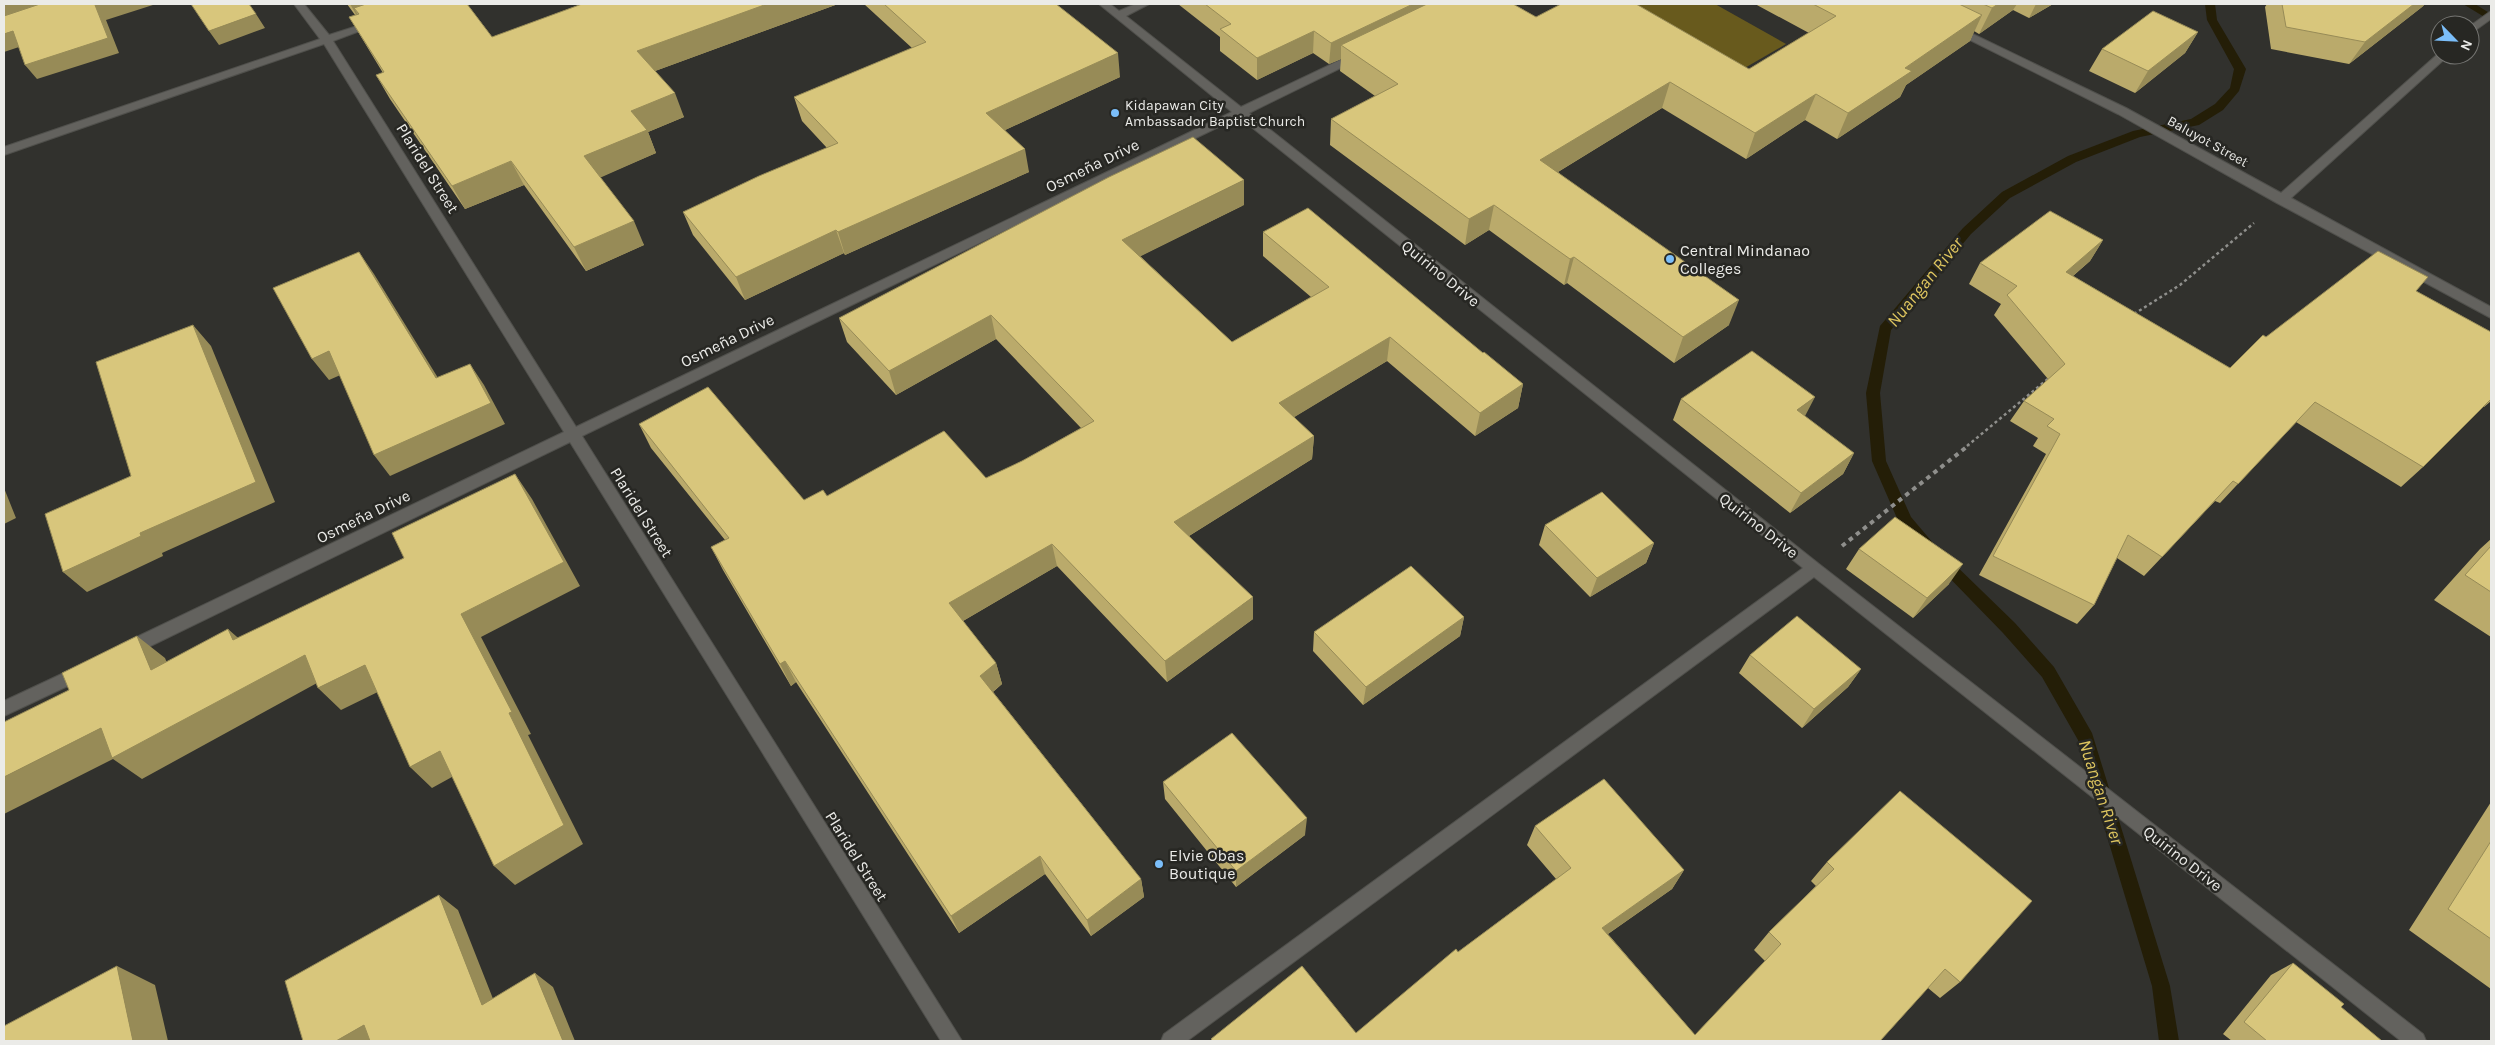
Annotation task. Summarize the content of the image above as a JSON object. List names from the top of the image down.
{
  "streets": {
    "street": [
      "Baluyot Street",
      "Osmeña Drive",
      "Plaridel Street",
      "Quirino Drive"
    ]
  },
  "crossings": [
    ["Osmeña Drive", "Plaridel Street"],
    ["Osmeña Drive", "Quirino Drive"]
  ],
  "water": ["Nuangan River"],
  "places": ["Kidapawan City Ambassador Baptist Church", "Central Mindanao Colleges", "Elvie Obas Boutique"],
  "north": "bottom right"
}
